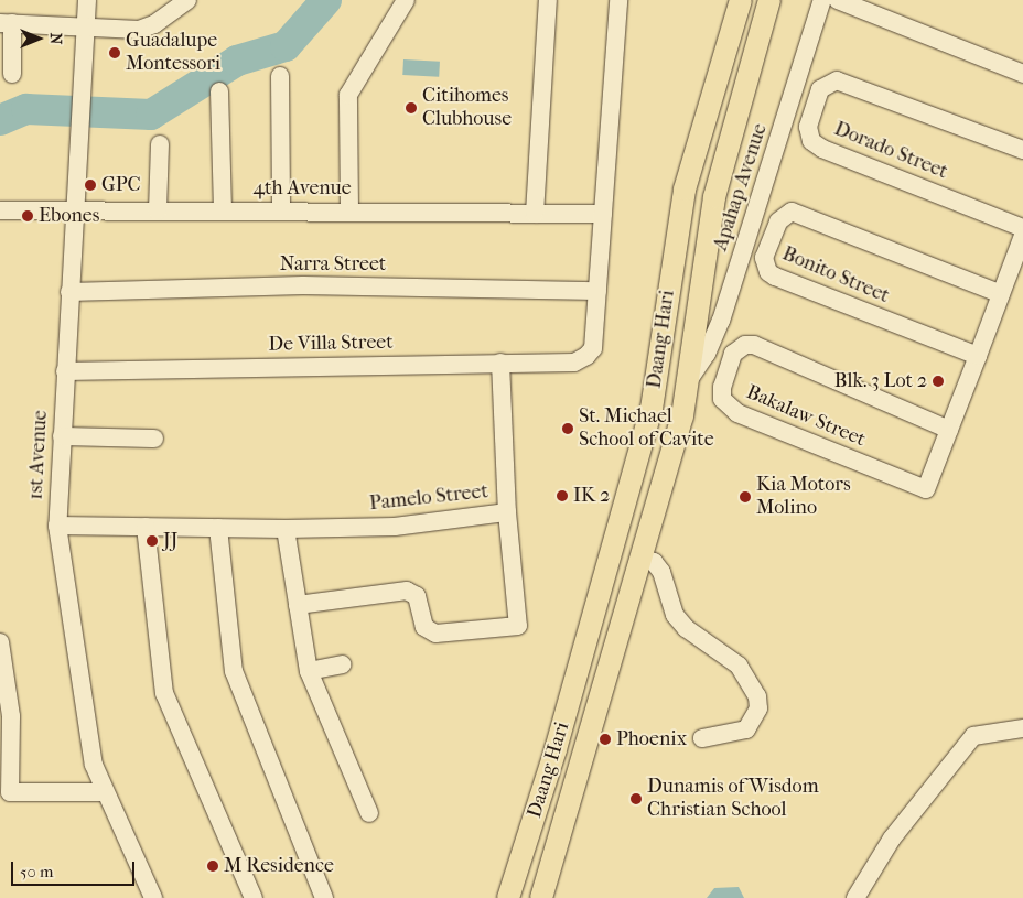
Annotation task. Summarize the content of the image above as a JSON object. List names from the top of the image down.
{
  "streets": {
    "main road": ["Daang Hari"],
    "street": [
      "Dorado Street",
      "Apahap Avenue",
      "4th Avenue",
      "Narra Street",
      "Bonito Street",
      "De Villa Street",
      "Bakalaw Street",
      "1st Avenue",
      "Pamelo Street"
    ]
  },
  "crossings": [
    ["Apahap Avenue", "Daang Hari"],
    ["4th Avenue", "1st Avenue"],
    ["Narra Street", "De Villa Street"],
    ["Narra Street", "1st Avenue"],
    ["De Villa Street", "1st Avenue"],
    ["1st Avenue", "Pamelo Street"]
  ],
  "places": [
    "Guadalupe Montessori",
    "Citihomes Clubhouse",
    "GPC",
    "Ebones",
    "Blk. 3 Lot 2",
    "St. Michael School of Cavite",
    "IK 2",
    "Kia Motors Molino",
    "JJ",
    "Phoenix",
    "Dunamis of Wisdom Christian School",
    "M Residence"
  ],
  "scale_bar": "50 m",
  "north": "right"
}
